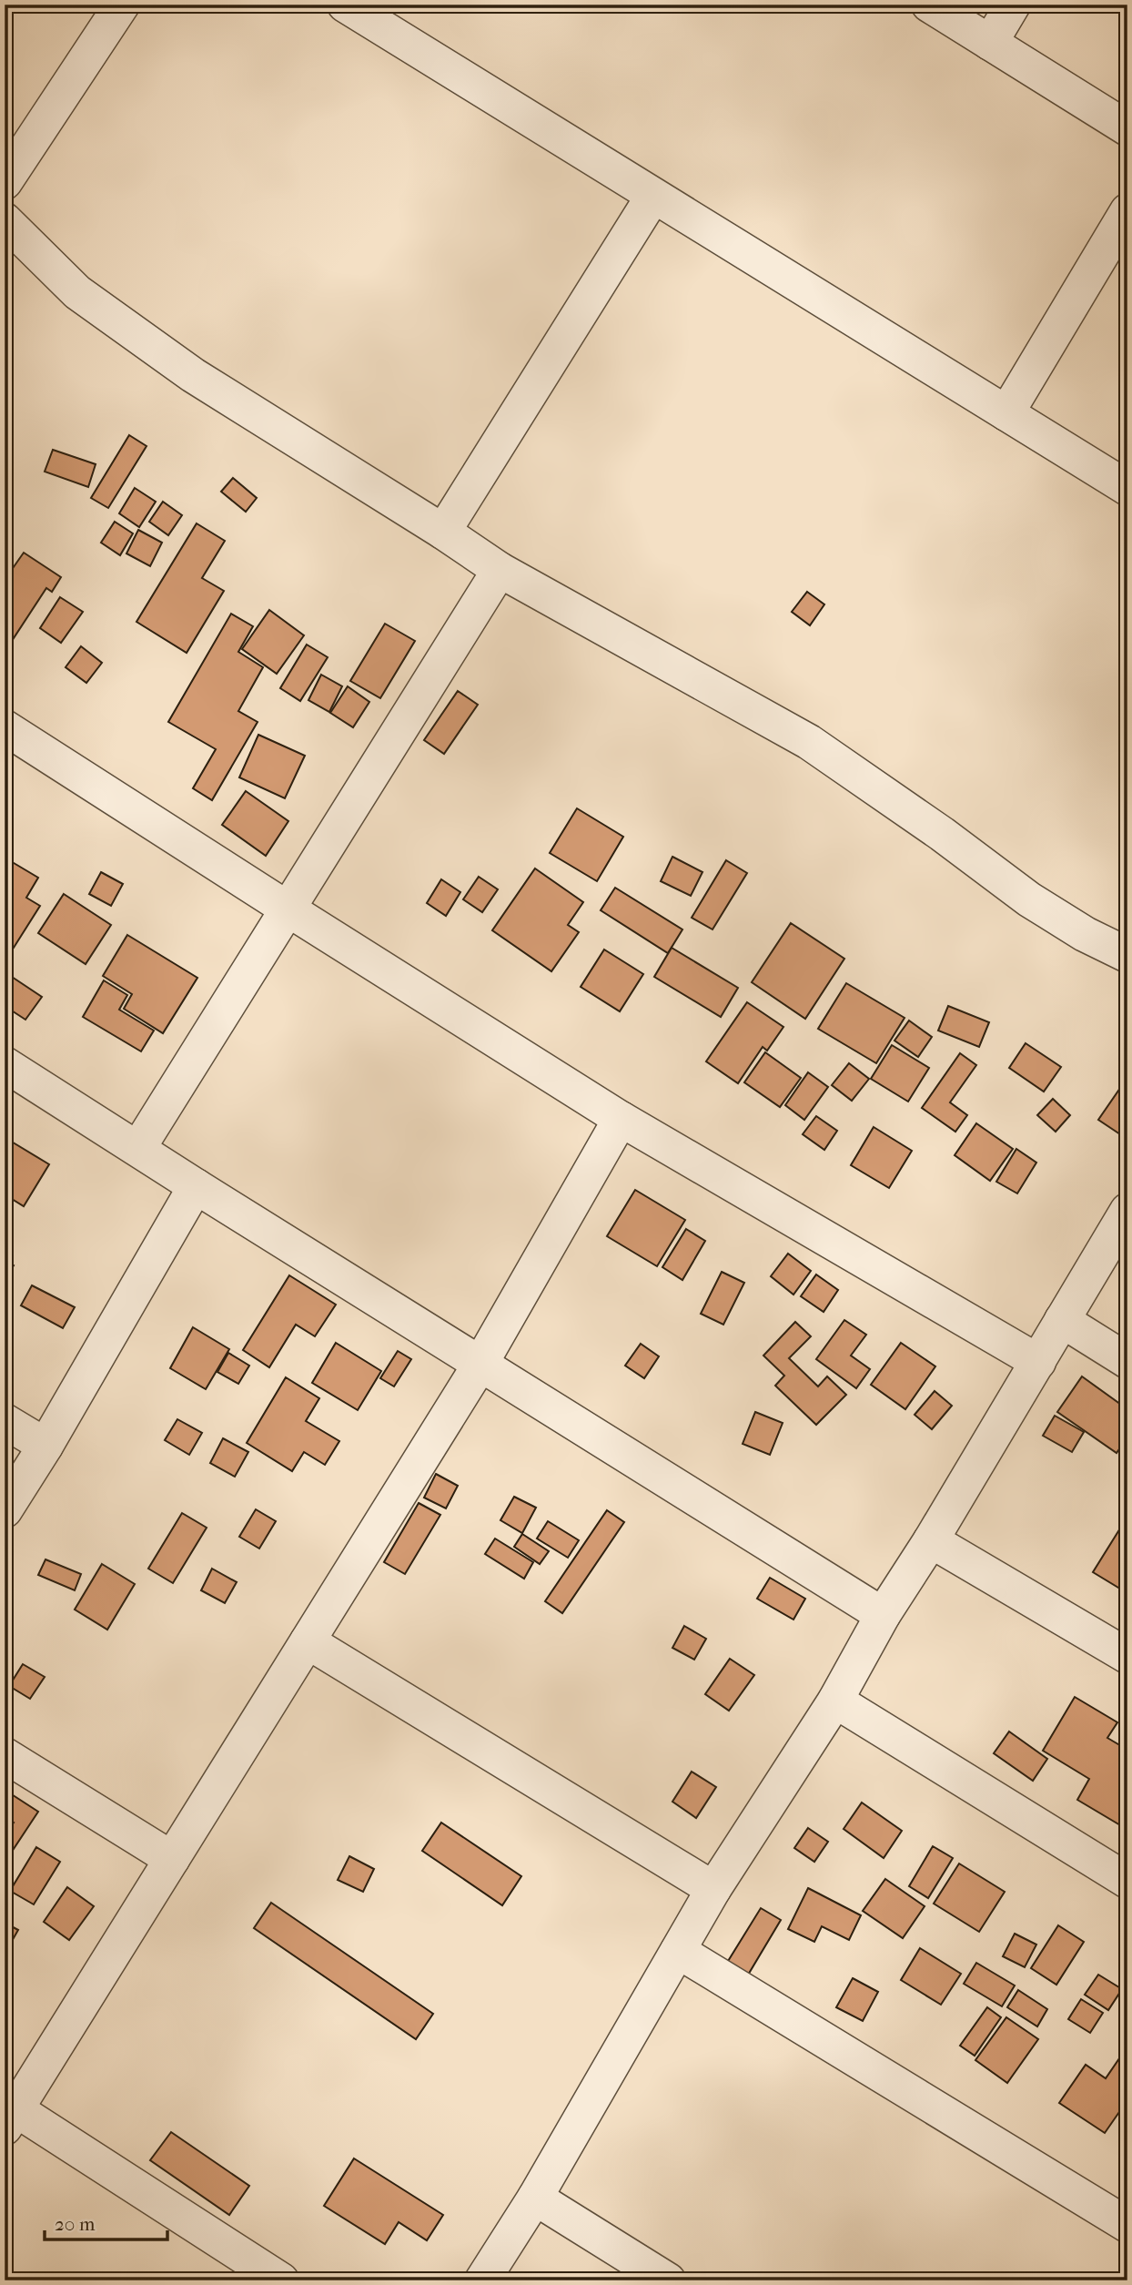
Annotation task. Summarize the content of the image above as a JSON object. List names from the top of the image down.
{
  "scale_bar": "20 m"
}
